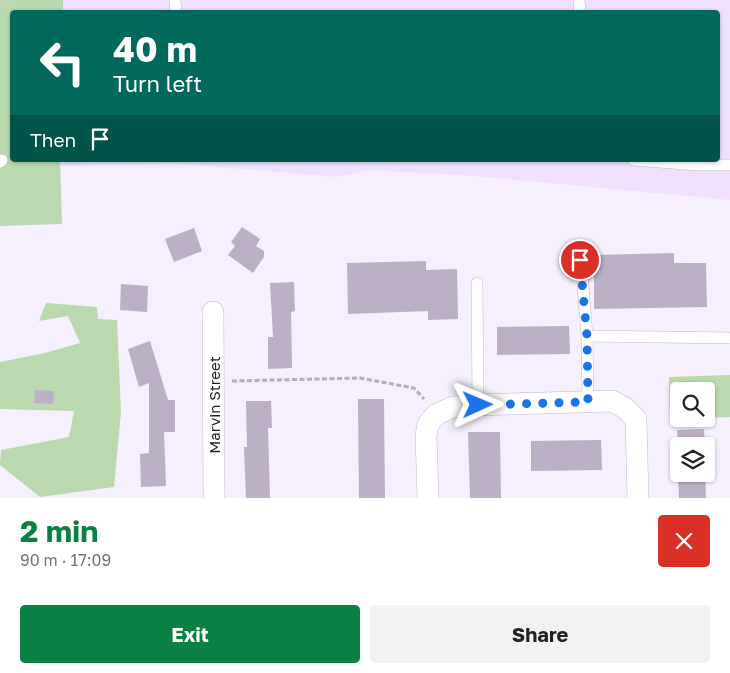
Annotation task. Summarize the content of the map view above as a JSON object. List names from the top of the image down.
{
  "streets": {
    "street": ["Marvin Street"]
  },
  "page": {
    "turn": ["40 m", "Turn left"],
    "then": "Then",
    "heading": ["2 min", "90 m · 17:09"],
    "buttons": ["Exit", "Share"]
  }
}
